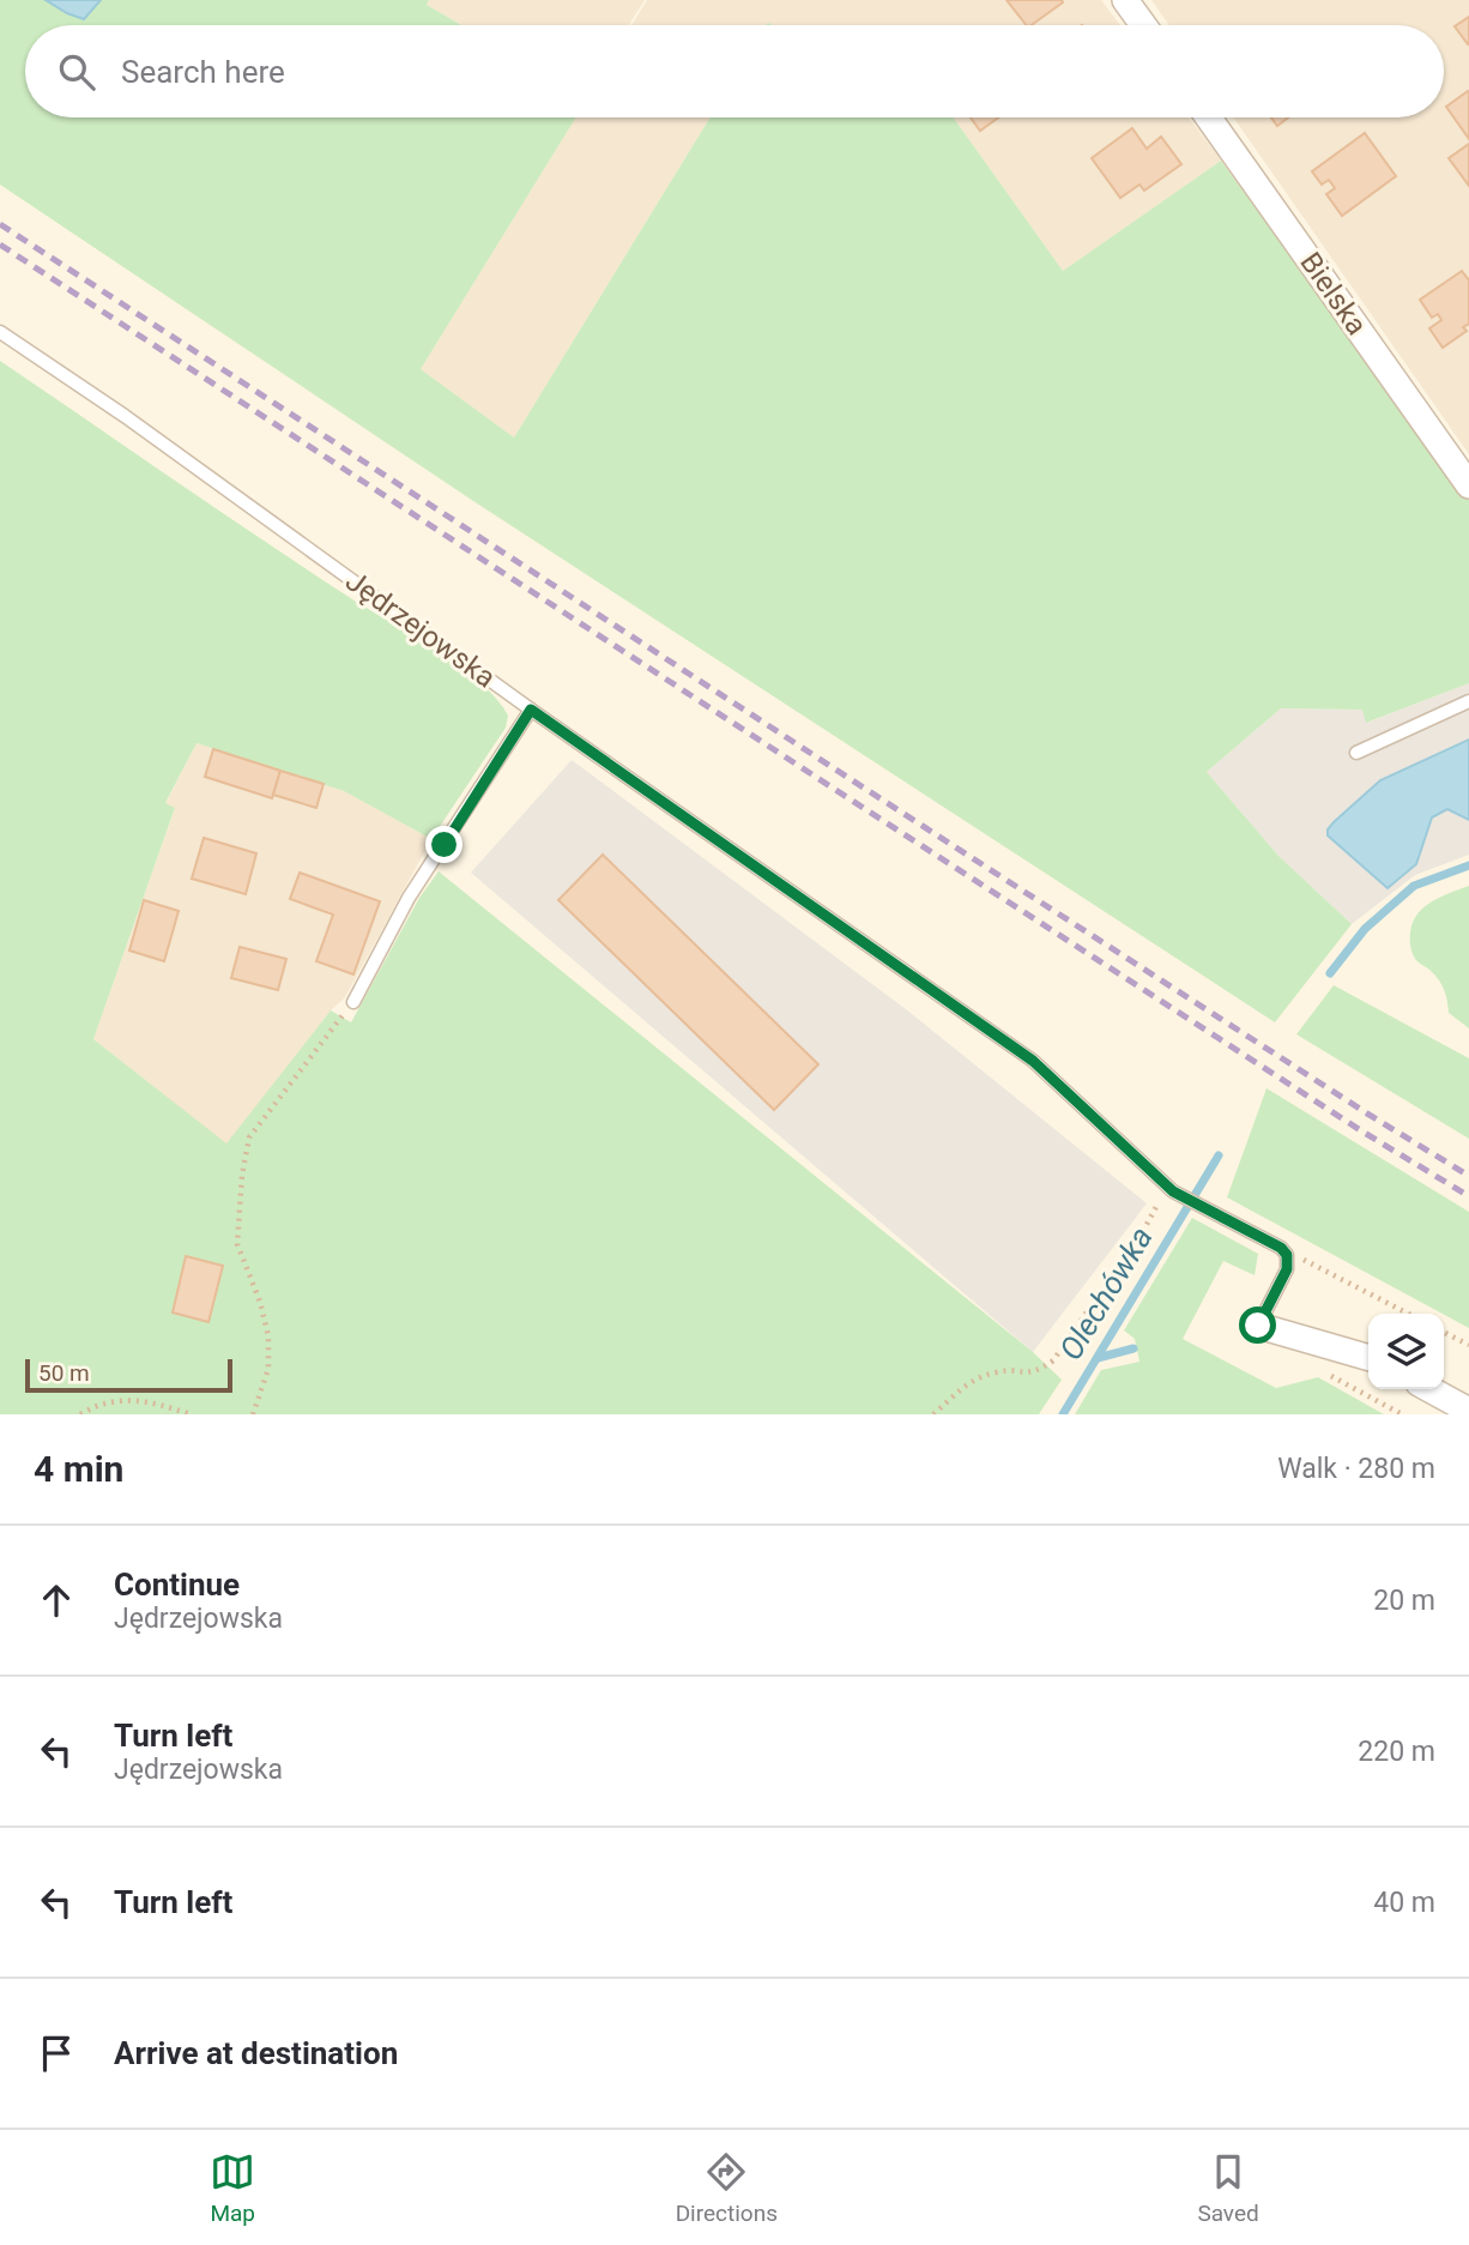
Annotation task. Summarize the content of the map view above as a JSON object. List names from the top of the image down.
{
  "streets": {
    "street": ["Bielska"],
    "lane": ["Jędrzejowska"]
  },
  "water": ["Olechówka"],
  "scale_bar": "50 m",
  "page": {
    "search": "Search here",
    "scale": "50 m",
    "heading": ["4 min", "Walk · 280 m"],
    "list": [
      ["Continue", "Jędrzejowska", "20 m"],
      ["Turn left", "Jędrzejowska", "220 m"],
      ["Turn left", "40 m"],
      "Arrive at destination"
    ],
    "nav": ["Map", "Directions", "Saved"]
  }
}
